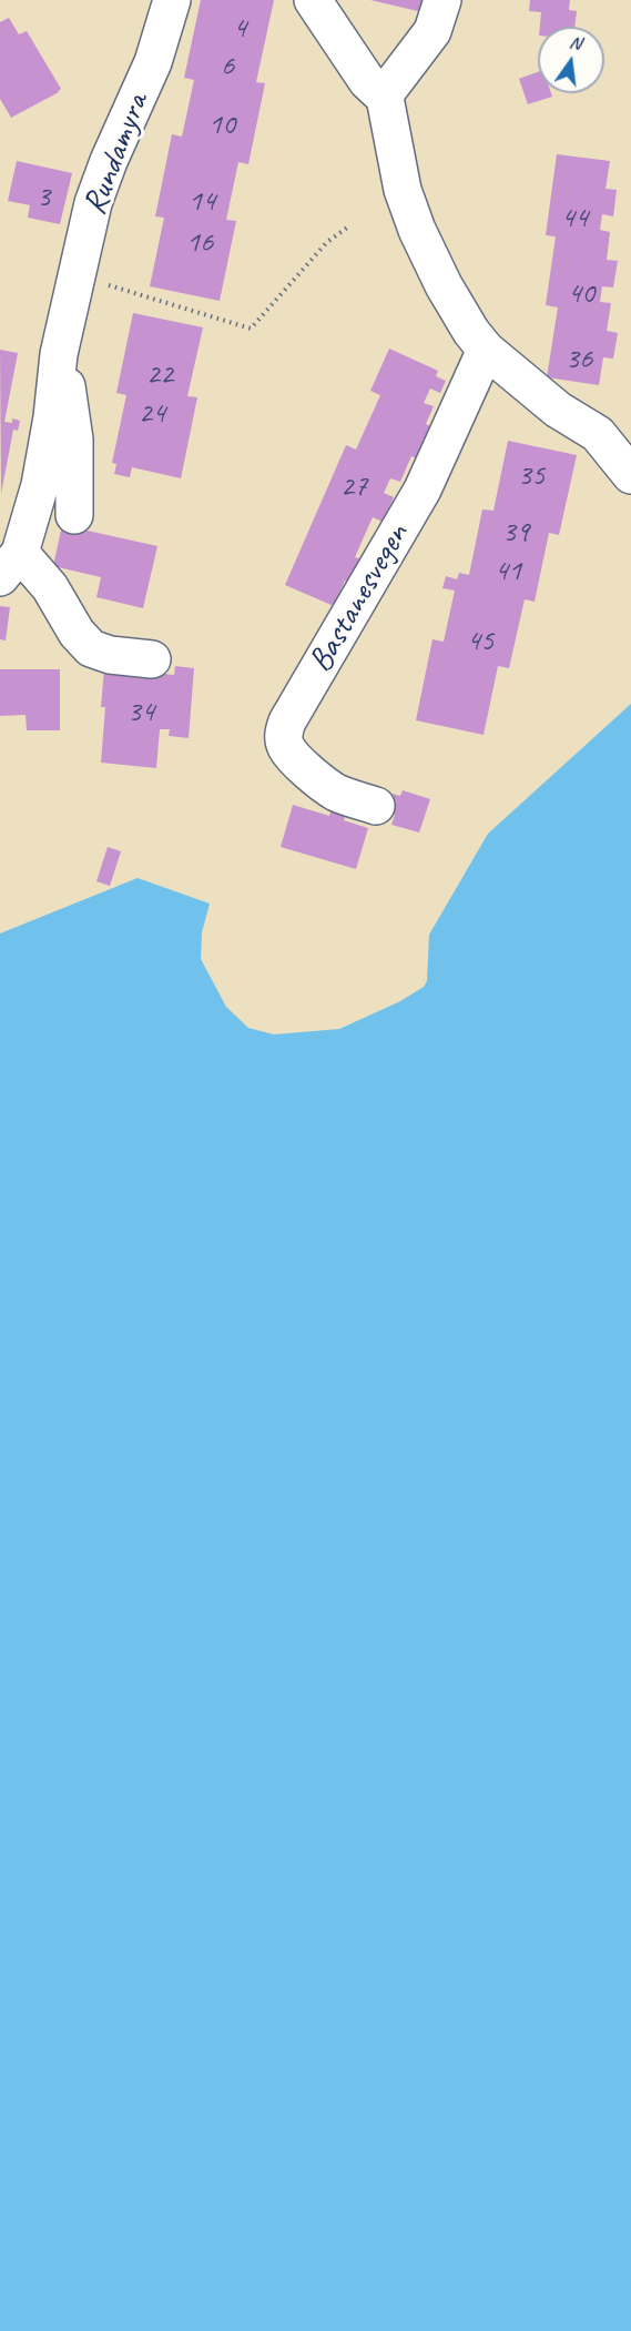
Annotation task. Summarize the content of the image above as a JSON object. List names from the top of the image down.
{
  "streets": {
    "street": ["Rundamyra", "Bastanesvegen"]
  },
  "house_numbers": [
    "4",
    "6",
    "10",
    "3",
    "14",
    "44",
    "16",
    "40",
    "36",
    "22",
    "24",
    "35",
    "27",
    "39",
    "41",
    "45",
    "34"
  ],
  "north": "top"
}
